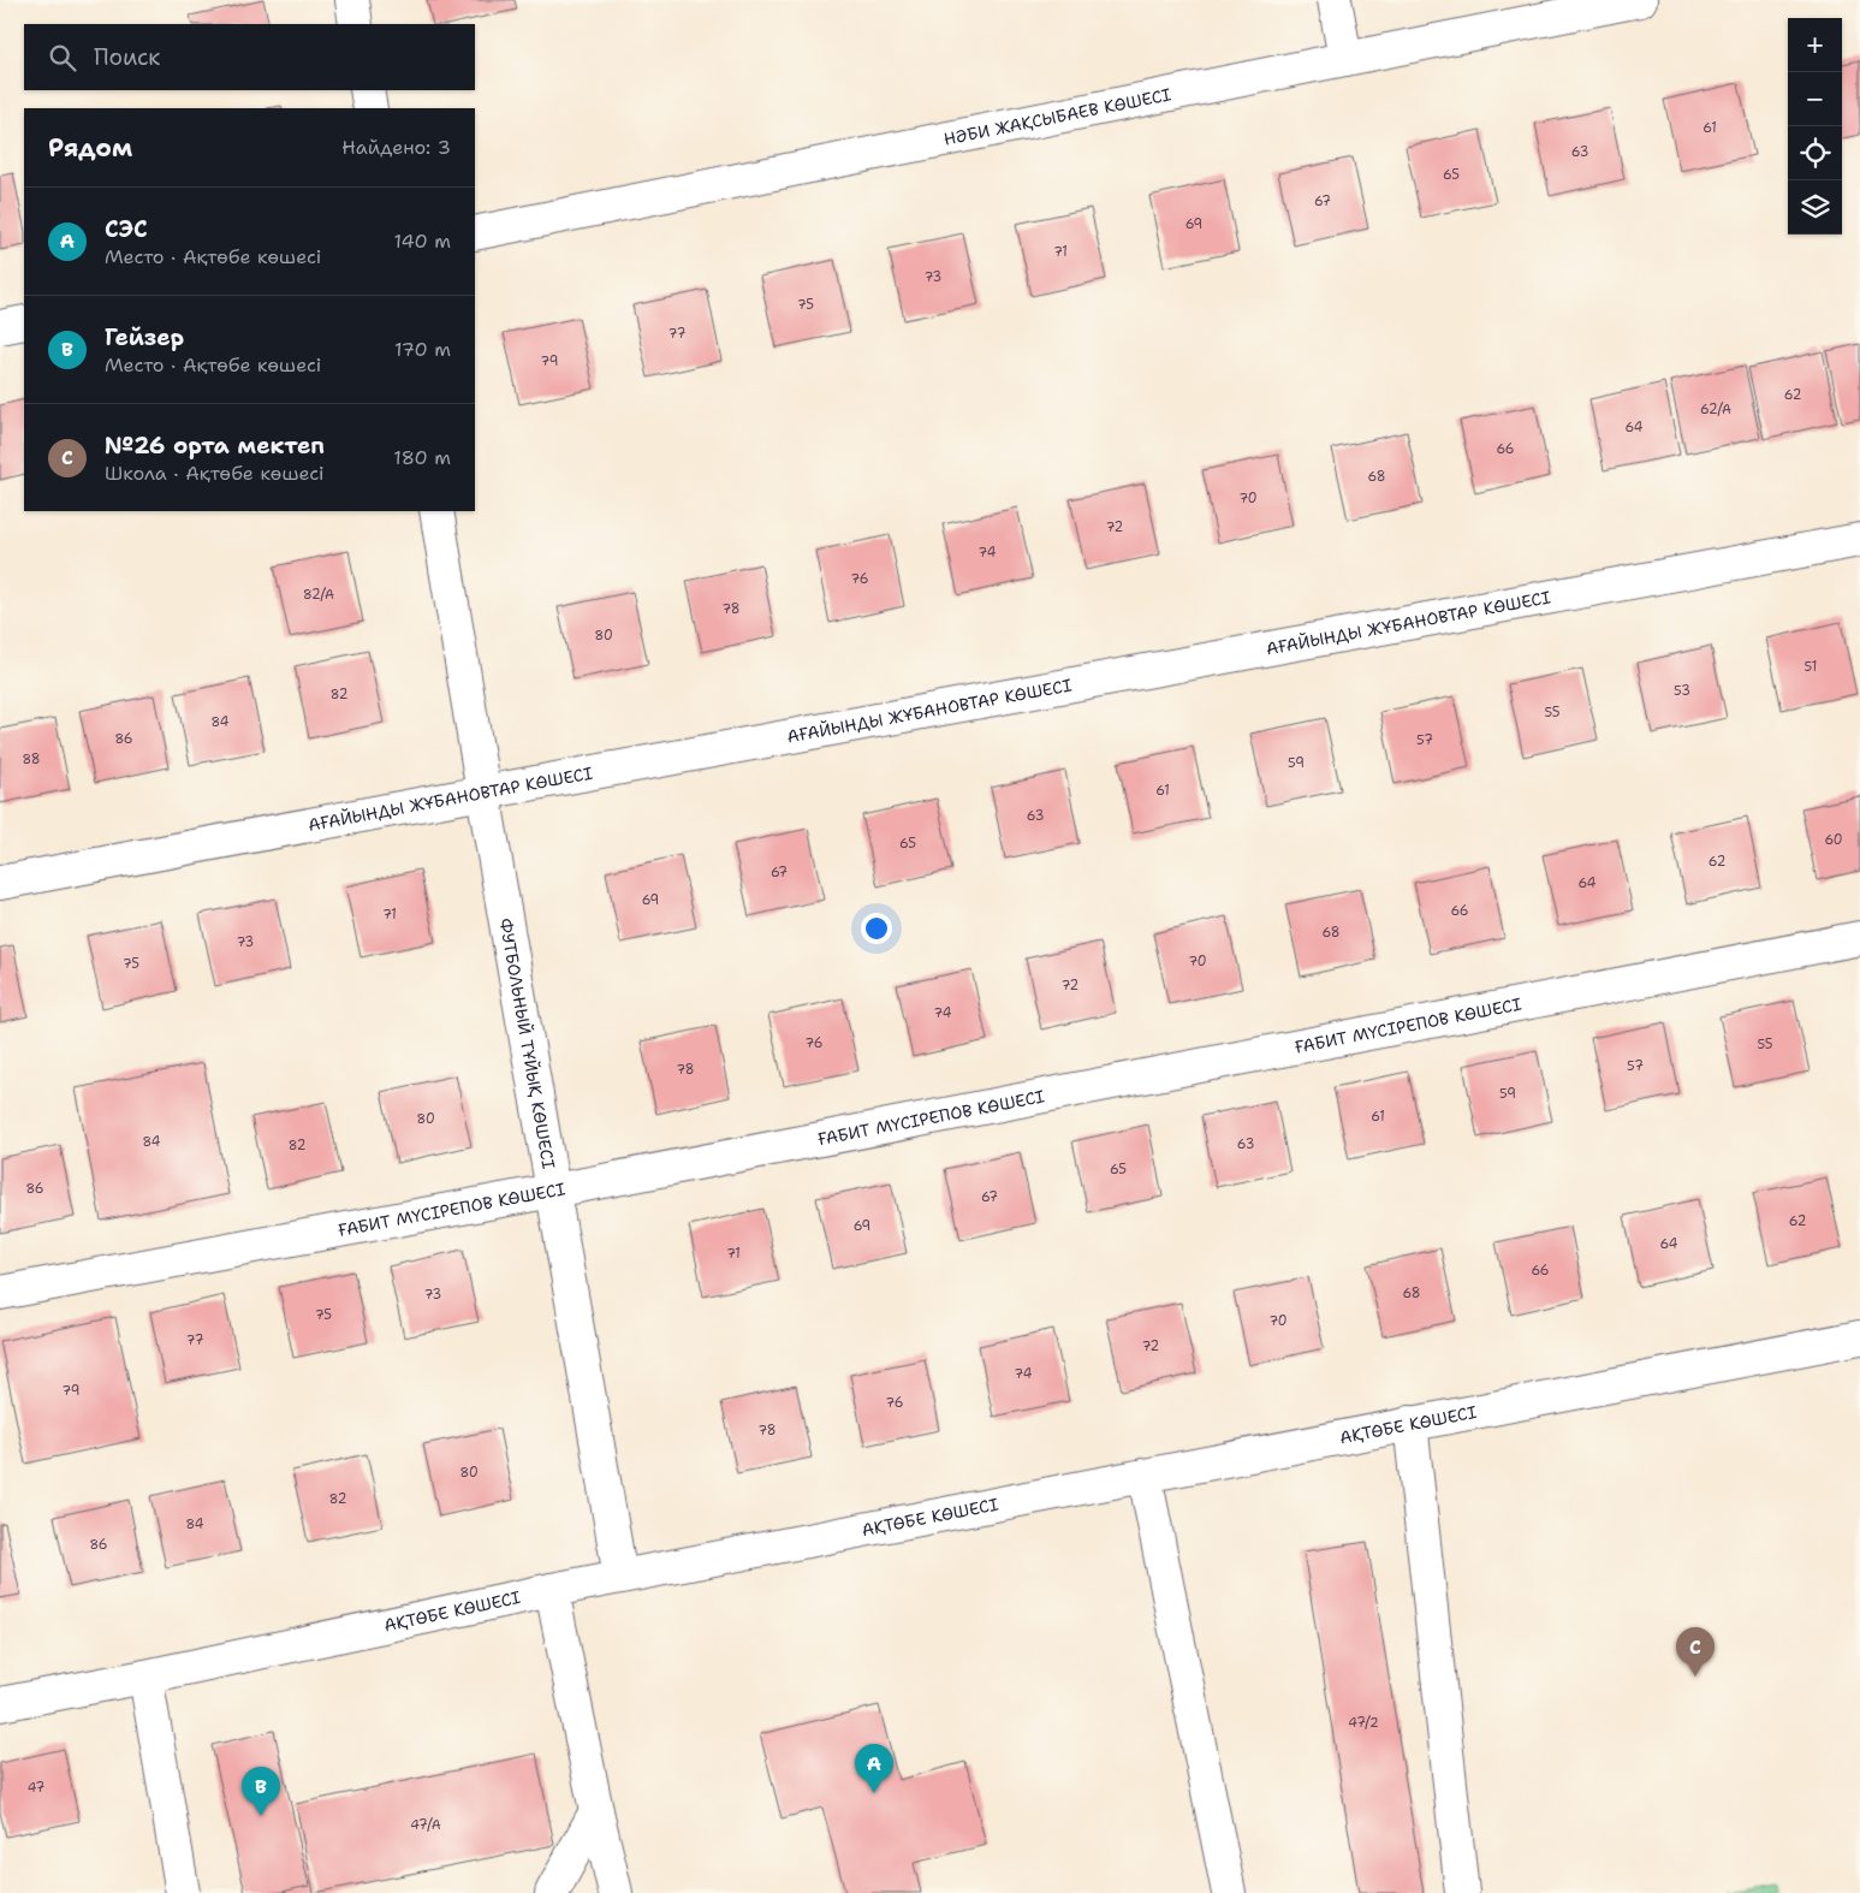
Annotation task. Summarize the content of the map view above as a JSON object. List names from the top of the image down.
{
  "streets": {
    "street": [
      "НӘБИ ЖАҚСЫБАЕВ КӨШЕСІ",
      "АҒАЙЫНДЫ ЖҰБАНОВТАР КӨШЕСІ",
      "ҒАБИТ МҮСІРЕПОВ КӨШЕСІ",
      "ФУТБОЛЬНЫЙ ТҰЙЫҚ КӨШЕСІ",
      "АҚТӨБЕ КӨШЕСІ"
    ]
  },
  "crossings": [
    ["АҒАЙЫНДЫ ЖҰБАНОВТАР КӨШЕСІ", "ФУТБОЛЬНЫЙ ТҰЙЫҚ КӨШЕСІ"],
    ["ҒАБИТ МҮСІРЕПОВ КӨШЕСІ", "ФУТБОЛЬНЫЙ ТҰЙЫҚ КӨШЕСІ"],
    ["ФУТБОЛЬНЫЙ ТҰЙЫҚ КӨШЕСІ", "АҚТӨБЕ КӨШЕСІ"]
  ],
  "house_numbers": [
    "61",
    "63",
    "65",
    "67",
    "69",
    "71",
    "73",
    "75",
    "77",
    "79",
    "62",
    "62/А",
    "64",
    "66",
    "68",
    "70",
    "72",
    "74",
    "76",
    "82/А",
    "78",
    "80",
    "51",
    "53",
    "82",
    "55",
    "84",
    "86",
    "57",
    "88",
    "59",
    "61",
    "63",
    "60",
    "65",
    "62",
    "67",
    "64",
    "69",
    "66",
    "71",
    "68",
    "73",
    "70",
    "75",
    "72",
    "74",
    "76",
    "55",
    "57",
    "78",
    "59",
    "61",
    "80",
    "84",
    "63",
    "82",
    "65",
    "86",
    "67",
    "62",
    "69",
    "64",
    "71",
    "66",
    "68",
    "73",
    "75",
    "70",
    "77",
    "72",
    "74",
    "79",
    "76",
    "78",
    "80",
    "82",
    "84",
    "86",
    "47/2",
    "47",
    "47/А"
  ],
  "page": {
    "map_buttons": ["+", "−"],
    "search": "Поиск",
    "heading": ["Рядом", "Найдено: 3"],
    "list": [
      {
        "mark": "A",
        "name": "СЭС",
        "note": "Место · Ақтөбе көшесі",
        "value": "140 m"
      },
      {
        "mark": "B",
        "name": "Гейзер",
        "note": "Место · Ақтөбе көшесі",
        "value": "170 m"
      },
      {
        "mark": "C",
        "name": "№26 орта мектеп",
        "note": "Школа · Ақтөбе көшесі",
        "value": "180 m"
      }
    ],
    "pins": ["C", "A", "B"]
  }
}
